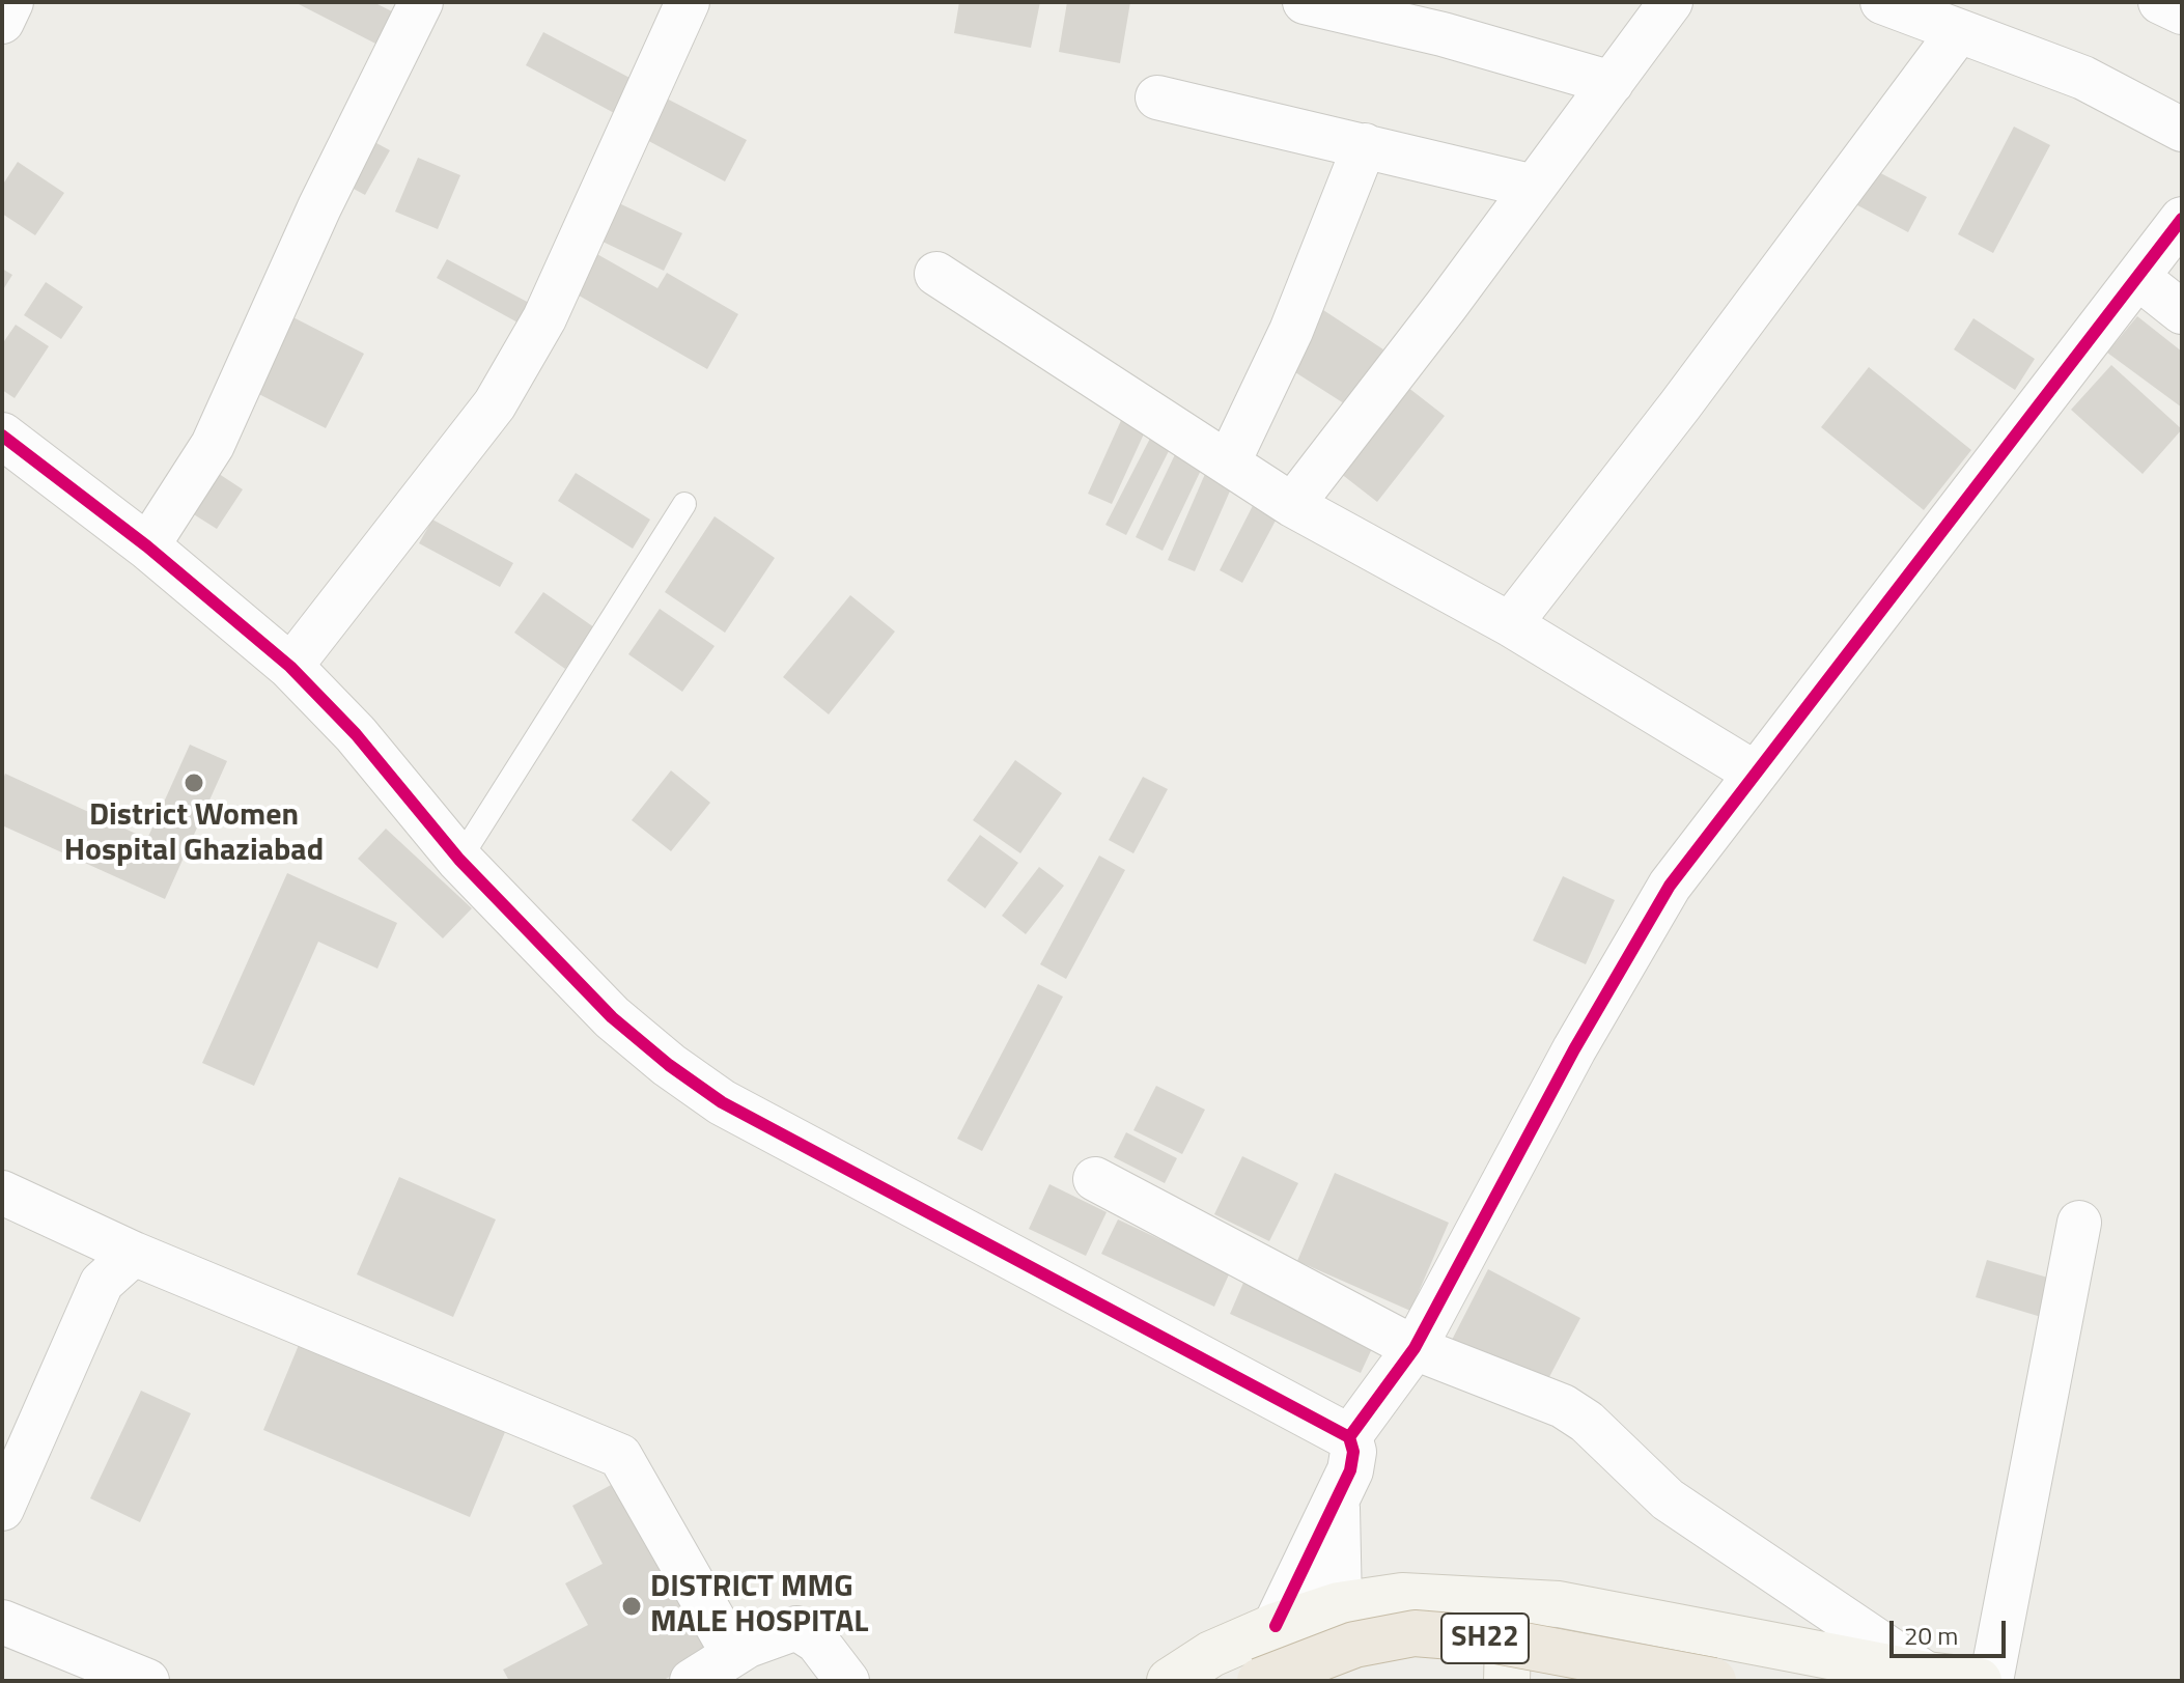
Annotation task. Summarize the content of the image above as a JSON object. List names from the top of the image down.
{
  "streets": {
    "highway": ["SH22"]
  },
  "places": ["District Women Hospital Ghaziabad", "DISTRICT MMG MALE HOSPITAL"],
  "scale_bar": "20 m"
}
